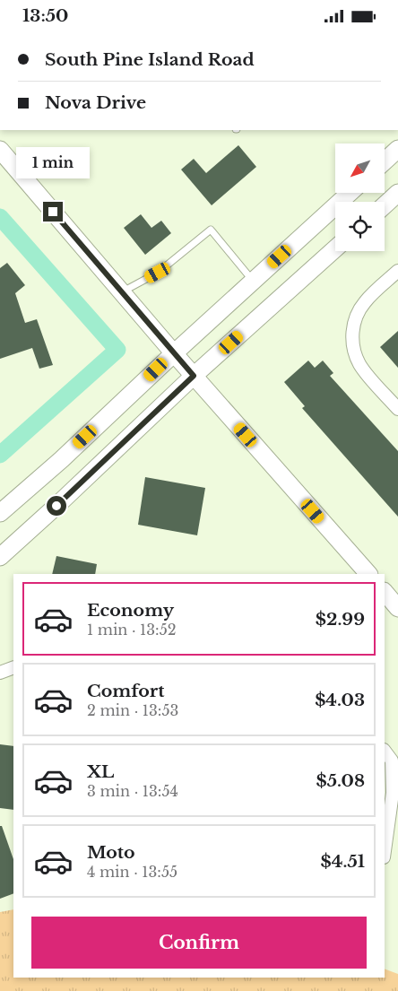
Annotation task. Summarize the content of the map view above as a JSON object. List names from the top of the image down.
{
  "north": "bottom left",
  "page": {
    "status": "13:50",
    "banner": ["South Pine Island Road", "Nova Drive"],
    "bubble": "1 min",
    "list": [
      {
        "name": "Economy",
        "note": "1 min · 13:52",
        "value": "$2.99"
      },
      {
        "name": "Comfort",
        "note": "2 min · 13:53",
        "value": "$4.03"
      },
      {
        "name": "XL",
        "note": "3 min · 13:54",
        "value": "$5.08"
      },
      {
        "name": "Moto",
        "note": "4 min · 13:55",
        "value": "$4.51"
      }
    ],
    "buttons": "Confirm"
  }
}
